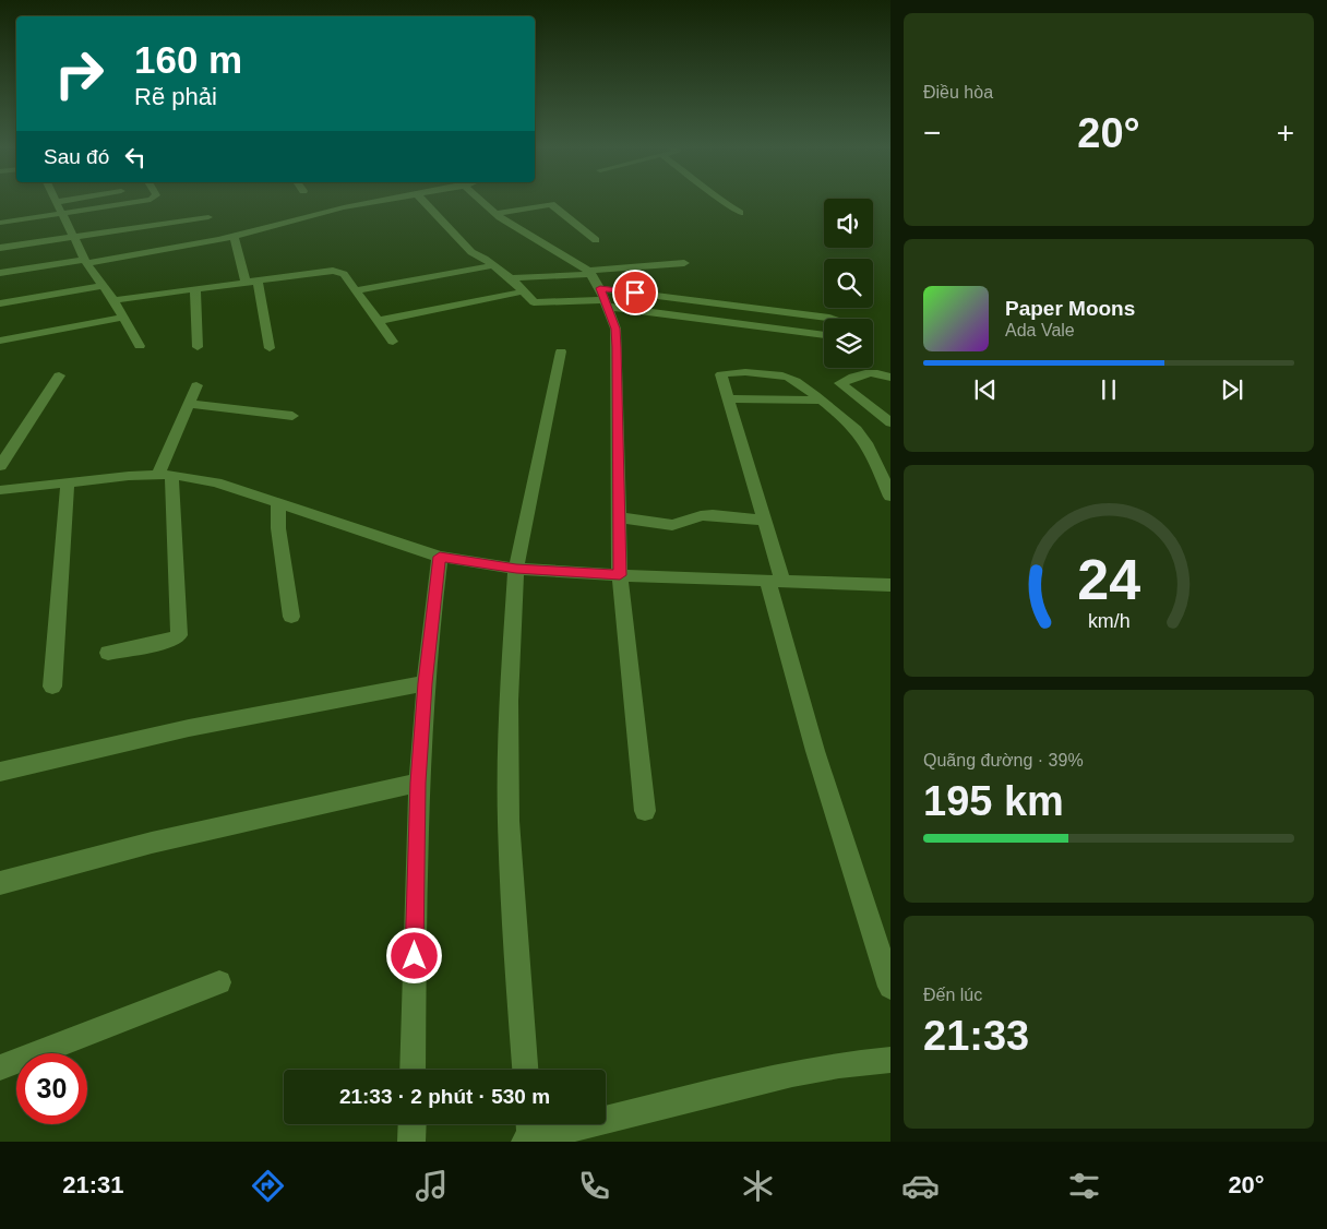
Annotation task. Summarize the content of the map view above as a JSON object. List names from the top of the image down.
{
  "page": {
    "tile": [
      "Điều hòa",
      ["Quãng đường · 39%", "195 km"],
      ["Đến lúc", "21:33"]
    ],
    "turn": ["160 m", "Rẽ phải"],
    "heat": ["−", "20°", "+"],
    "then": "Sau đó",
    "song": ["Paper Moons", "Ada Vale"],
    "limit": "30",
    "trip": "21:33 · 2 phút · 530 m",
    "tabs": ["21:31", "20°"],
    "gauge": ["24", "km/h"]
  }
}
